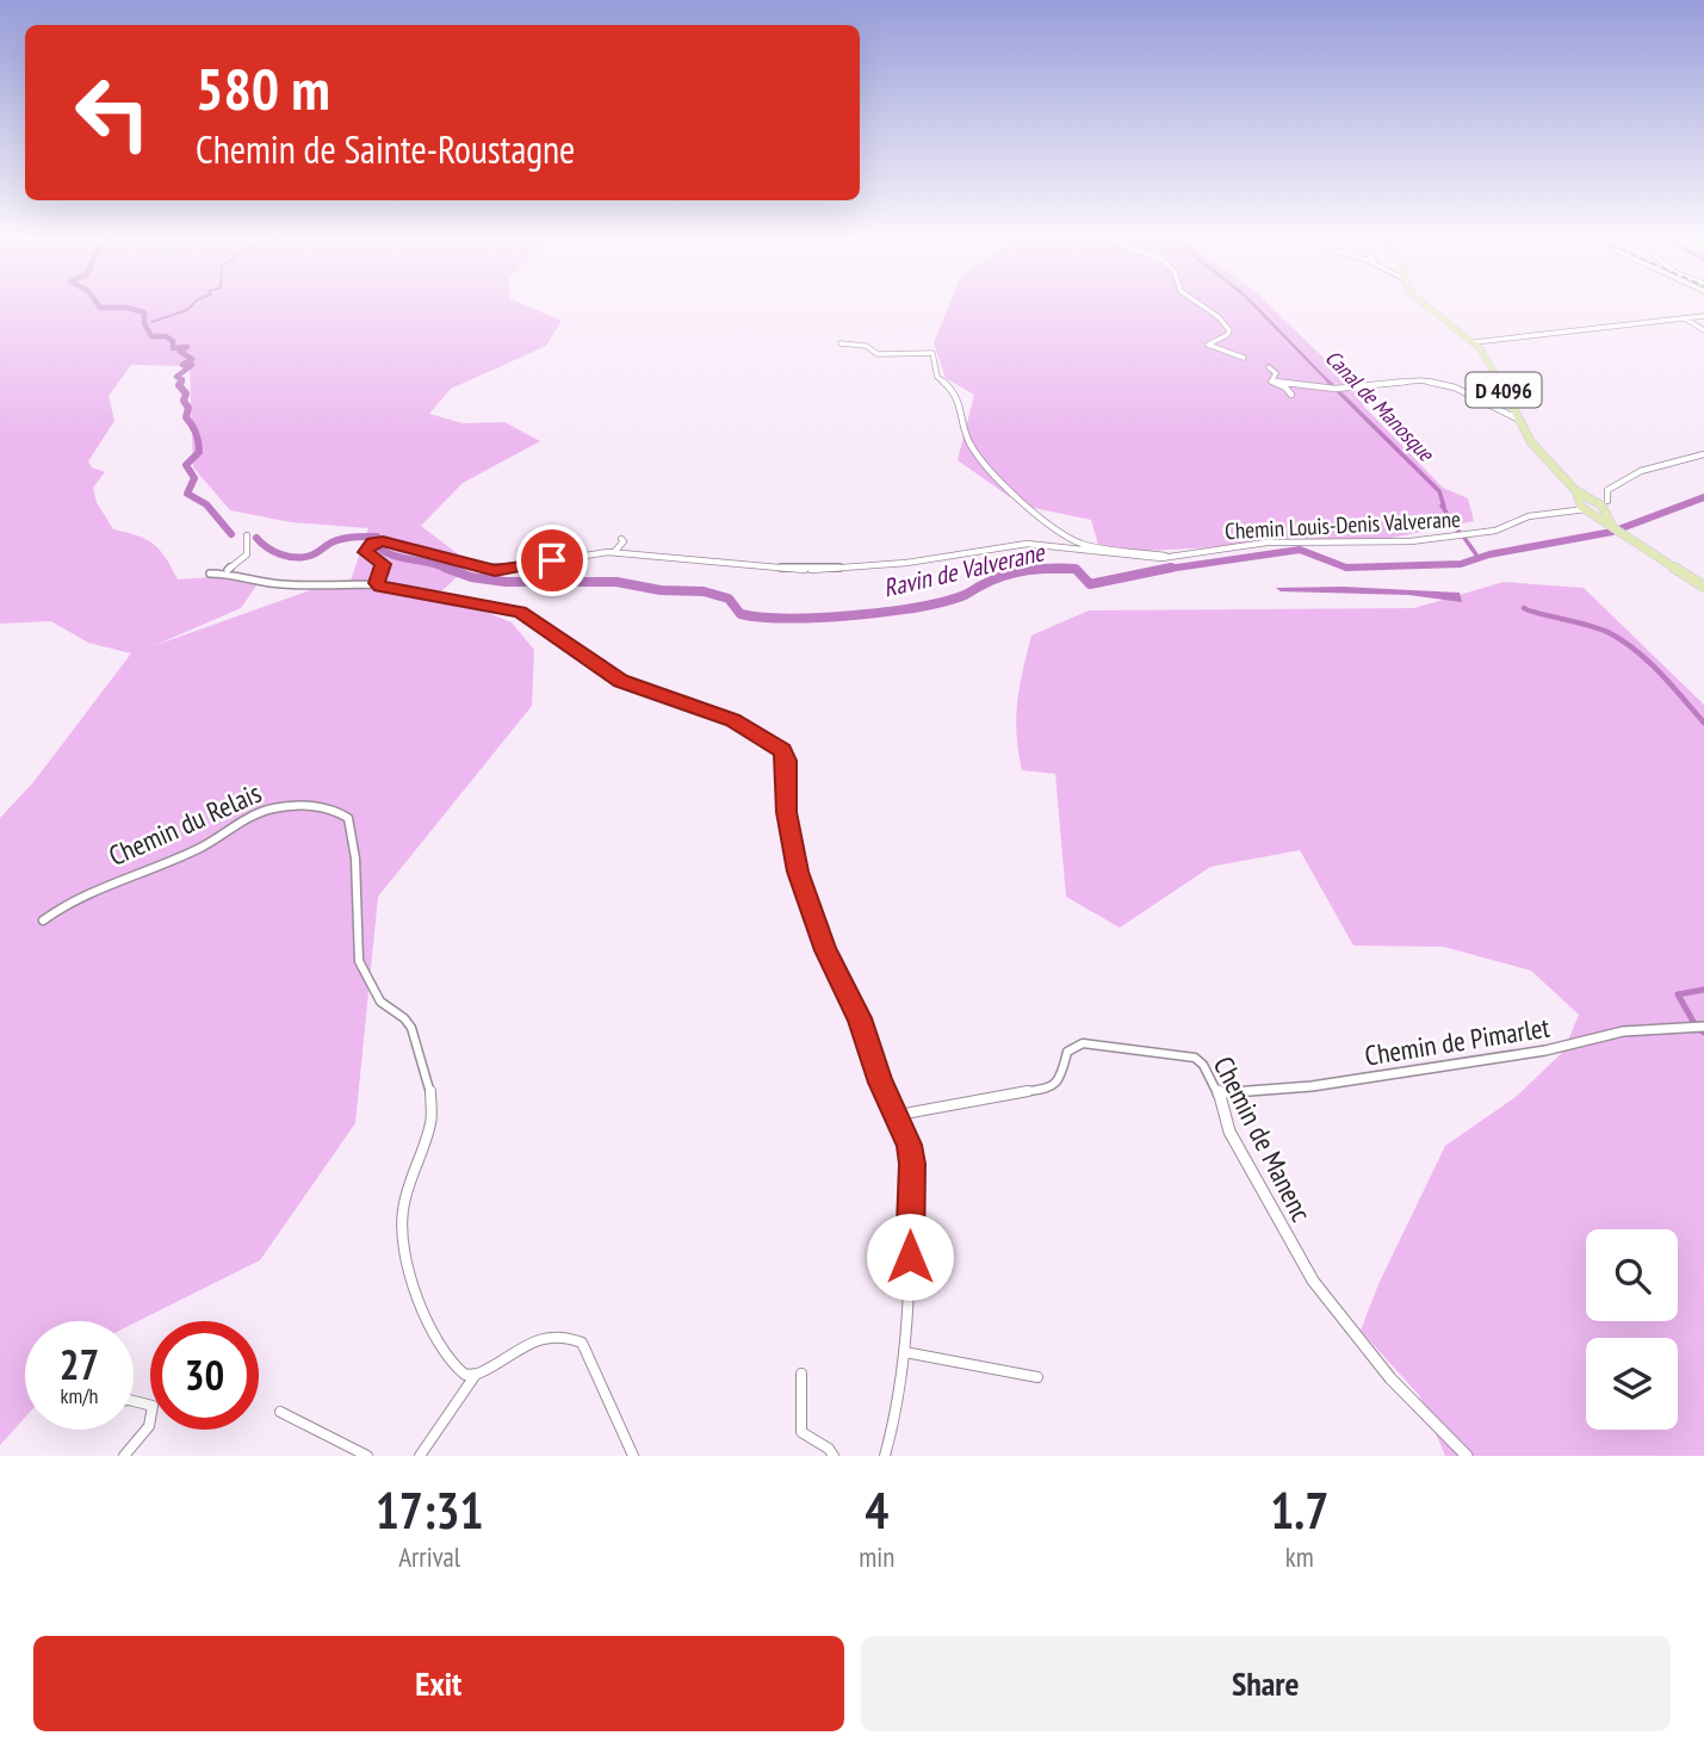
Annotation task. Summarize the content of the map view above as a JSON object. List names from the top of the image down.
{
  "streets": {
    "main road": ["D 4096"],
    "street": [
      "Chemin Louis-Denis Valverane",
      "Chemin du Relais",
      "Chemin de Pimarlet",
      "Chemin de Manenc"
    ]
  },
  "crossings": [
    ["D 4096", "Chemin Louis-Denis Valverane"],
    ["Chemin de Pimarlet", "Chemin de Manenc"]
  ],
  "water": ["Canal de Manosque", "Ravin de Valverane"],
  "page": {
    "turn": ["580 m", "Chemin de Sainte-Roustagne"],
    "speed": "27 km/h",
    "limit": "30",
    "eta": [
      "17:31",
      "Arrival",
      "4",
      "min",
      "1.7",
      "km"
    ],
    "buttons": ["Exit", "Share"]
  }
}
